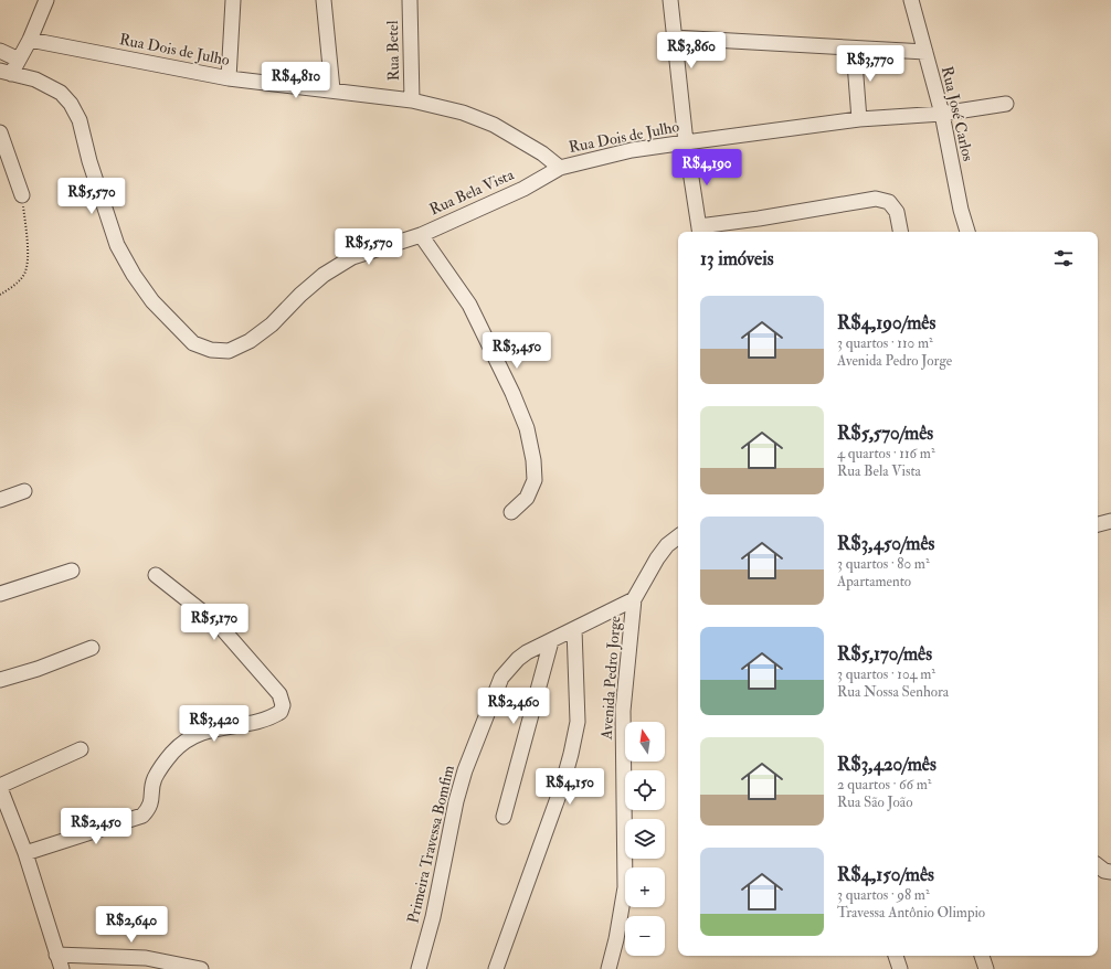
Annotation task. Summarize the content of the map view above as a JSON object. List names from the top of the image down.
{
  "streets": {
    "street": [
      "Rua Dois de Julho",
      "Rua Betel",
      "Rua José Carlos",
      "Rua Bela Vista",
      "Avenida Pedro Jorge",
      "Primeira Travessa Bomfim"
    ]
  },
  "crossings": [
    ["Rua Dois de Julho", "Rua Betel"],
    ["Rua Dois de Julho", "Rua José Carlos"],
    ["Rua Dois de Julho", "Rua Bela Vista"],
    ["Avenida Pedro Jorge", "Primeira Travessa Bomfim"]
  ],
  "north": "top",
  "page": {
    "price": [
      "R$3,860",
      "R$3,770",
      "R$4,810",
      "R$4,190",
      "R$5,570",
      "R$5,570",
      "R$3,450",
      "R$5,170",
      "R$2,460",
      "R$3,420",
      "R$4,150",
      "R$2,450",
      "R$2,640"
    ],
    "heading": "13 imóveis",
    "list": [
      {
        "name": "R$4,190/mês",
        "note": "3 quartos · 110 m² · Avenida Pedro Jorge"
      },
      {
        "name": "R$5,570/mês",
        "note": "4 quartos · 116 m² · Rua Bela Vista"
      },
      {
        "name": "R$3,450/mês",
        "note": "3 quartos · 80 m² · Apartamento"
      },
      {
        "name": "R$5,170/mês",
        "note": "3 quartos · 104 m² · Rua Nossa Senhora"
      },
      {
        "name": "R$3,420/mês",
        "note": "2 quartos · 66 m² · Rua São João"
      },
      {
        "name": "R$4,150/mês",
        "note": "3 quartos · 98 m² · Travessa Antônio Olimpio"
      }
    ],
    "map_buttons": ["+", "−"]
  }
}
